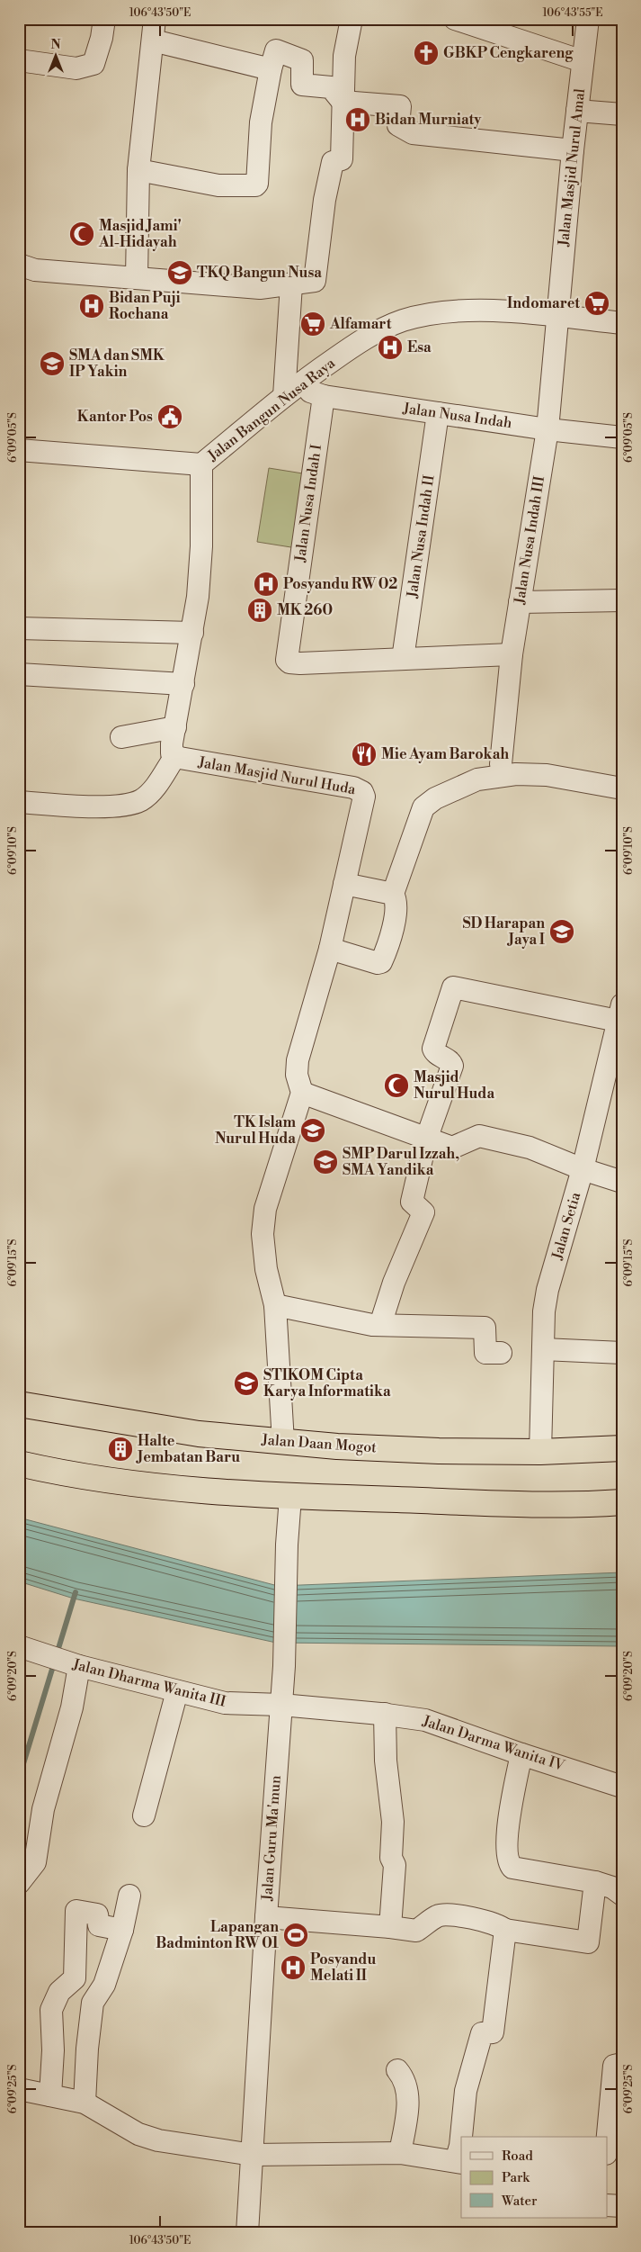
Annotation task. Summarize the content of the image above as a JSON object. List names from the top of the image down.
{
  "streets": {
    "highway": ["Jalan Daan Mogot"],
    "street": [
      "Jalan Masjid Nurul Amal",
      "Jalan Bangun Nusa Raya",
      "Jalan Nusa Indah",
      "Jalan Nusa Indah I",
      "Jalan Nusa Indah II",
      "Jalan Nusa Indah III",
      "Jalan Masjid Nurul Huda",
      "Jalan Setia",
      "Jalan Dharma Wanita III",
      "Jalan Darma Wanita IV",
      "Jalan Guru Ma'mun"
    ]
  },
  "crossings": [
    ["Jalan Masjid Nurul Amal", "Jalan Bangun Nusa Raya"],
    ["Jalan Masjid Nurul Amal", "Jalan Nusa Indah III"],
    ["Jalan Bangun Nusa Raya", "Jalan Nusa Indah"],
    ["Jalan Bangun Nusa Raya", "Jalan Nusa Indah III"],
    ["Jalan Nusa Indah", "Jalan Nusa Indah I"],
    ["Jalan Nusa Indah", "Jalan Nusa Indah II"],
    ["Jalan Nusa Indah", "Jalan Nusa Indah III"],
    ["Jalan Nusa Indah I", "Jalan Nusa Indah II"],
    ["Jalan Setia", "Jalan Daan Mogot"],
    ["Jalan Dharma Wanita III", "Jalan Darma Wanita IV"],
    ["Jalan Dharma Wanita III", "Jalan Guru Ma'mun"],
    ["Jalan Darma Wanita IV", "Jalan Guru Ma'mun"]
  ],
  "places": {
    "church": ["GBKP Cengkareng"],
    "hospital": [
      "Bidan Murniaty",
      "Bidan Puji Rochana",
      "Esa",
      "Posyandu RW 02",
      "Posyandu Melati II"
    ],
    "mosque": ["Masjid Jami' Al-Hidayah", "Masjid Nurul Huda"],
    "school or university": [
      "TKQ Bangun Nusa",
      "SMA dan SMK IP Yakin",
      "SD Harapan Jaya I",
      "TK Islam Nurul Huda",
      "SMP Darul Izzah, SMA Yandika",
      "STIKOM Cipta Karya Informatika"
    ],
    "supermarket": ["Indomaret", "Alfamart"],
    "public building": ["Kantor Pos"],
    "building": ["MK 260", "Halte Jembatan Baru"],
    "restaurant": ["Mie Ayam Barokah"],
    "sports": ["Lapangan Badminton RW 01"]
  },
  "legend": ["Road", "Park", "Water"],
  "north": "top",
  "coordinates": [
    "106°43'50\"E",
    "106°43'55\"E",
    "6°09'05\"S",
    "6°09'10\"S",
    "6°09'15\"S",
    "6°09'20\"S",
    "6°09'25\"S"
  ]
}
